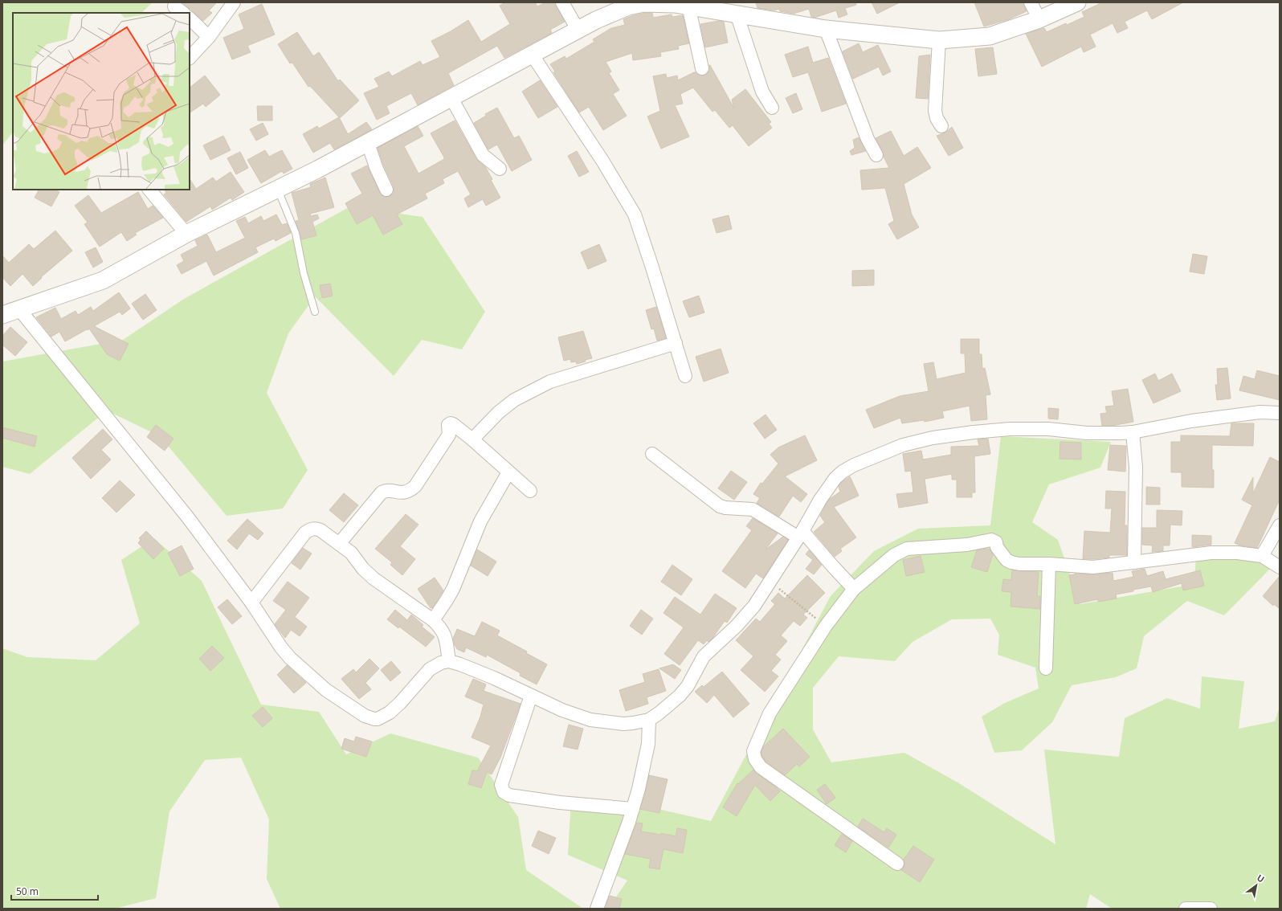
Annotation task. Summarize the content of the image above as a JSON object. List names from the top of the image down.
{
  "scale_bar": "50 m",
  "north": "top right"
}
